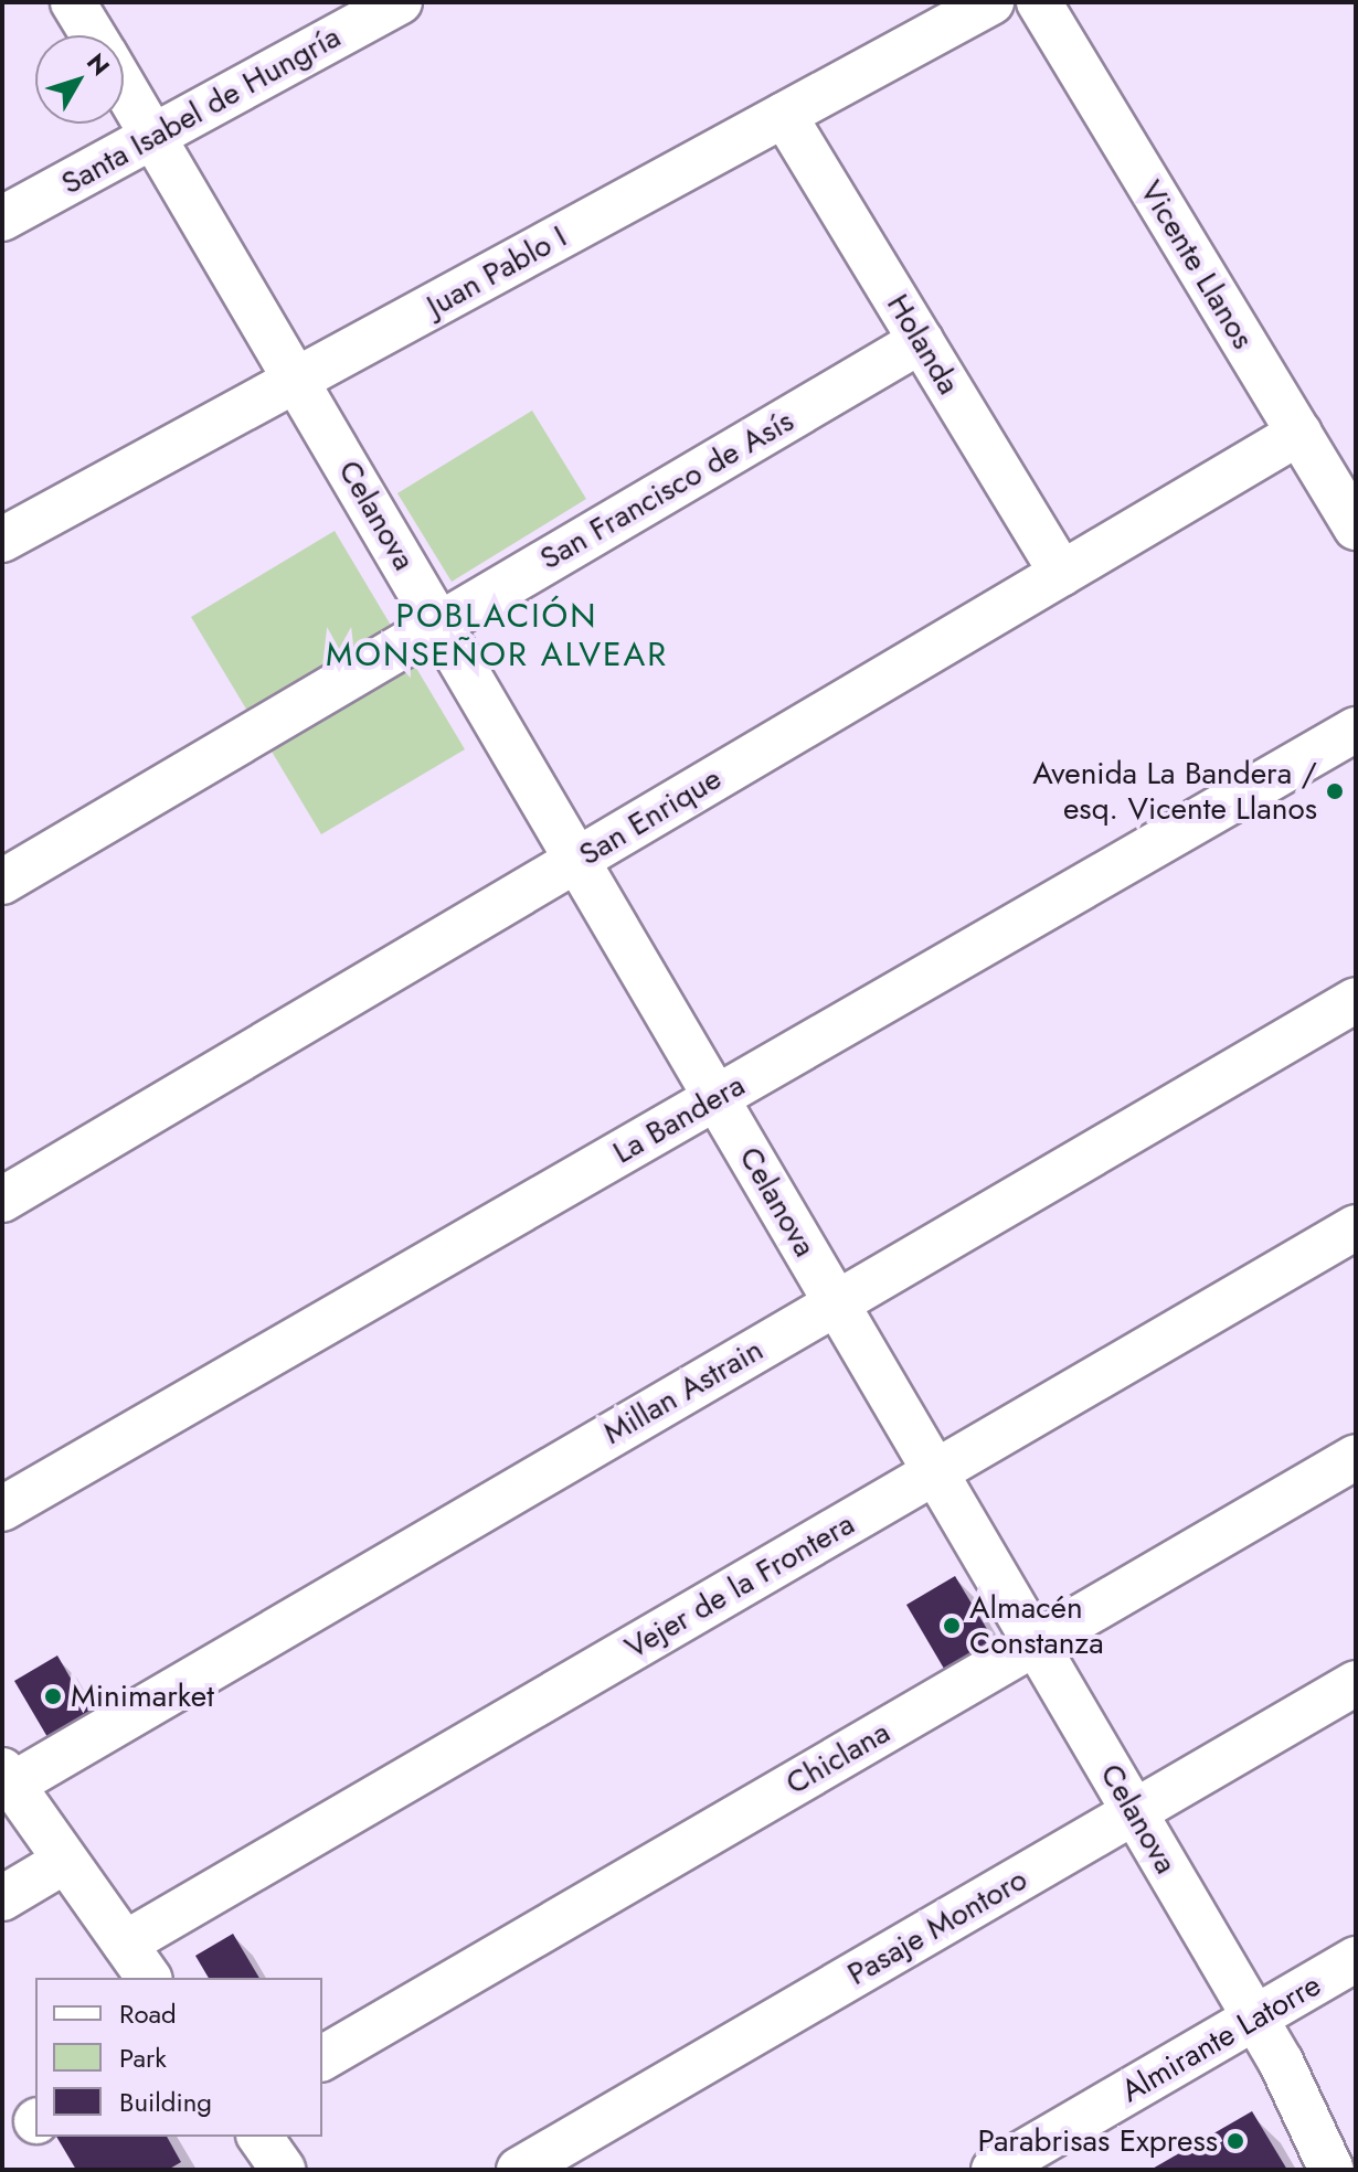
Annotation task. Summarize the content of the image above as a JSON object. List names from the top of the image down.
{
  "streets": {
    "street": [
      "Santa Isabel de Hungría",
      "Vicente Llanos",
      "Juan Pablo I",
      "Holanda",
      "San Francisco de Asís",
      "Celanova",
      "San Enrique",
      "La Bandera",
      "Millan Astrain",
      "Vejer de la Frontera",
      "Chiclana",
      "Pasaje Montoro",
      "Almirante Latorre"
    ]
  },
  "crossings": [
    ["Santa Isabel de Hungría", "Celanova"],
    ["Vicente Llanos", "San Enrique"],
    ["Juan Pablo I", "Holanda"],
    ["Juan Pablo I", "Celanova"],
    ["Holanda", "San Francisco de Asís"],
    ["Holanda", "San Enrique"],
    ["San Francisco de Asís", "Celanova"],
    ["Celanova", "San Enrique"],
    ["Celanova", "La Bandera"],
    ["Celanova", "Millan Astrain"],
    ["Celanova", "Vejer de la Frontera"],
    ["Celanova", "Chiclana"],
    ["Celanova", "Pasaje Montoro"],
    ["Celanova", "Almirante Latorre"]
  ],
  "districts": ["POBLACIÓN MONSEÑOR ALVEAR"],
  "places": [
    "Avenida La Bandera / esq. Vicente Llanos",
    "Almacén Constanza",
    "Minimarket",
    "Parabrisas Express"
  ],
  "legend": ["Road", "Park", "Building"],
  "north": "top right"
}
